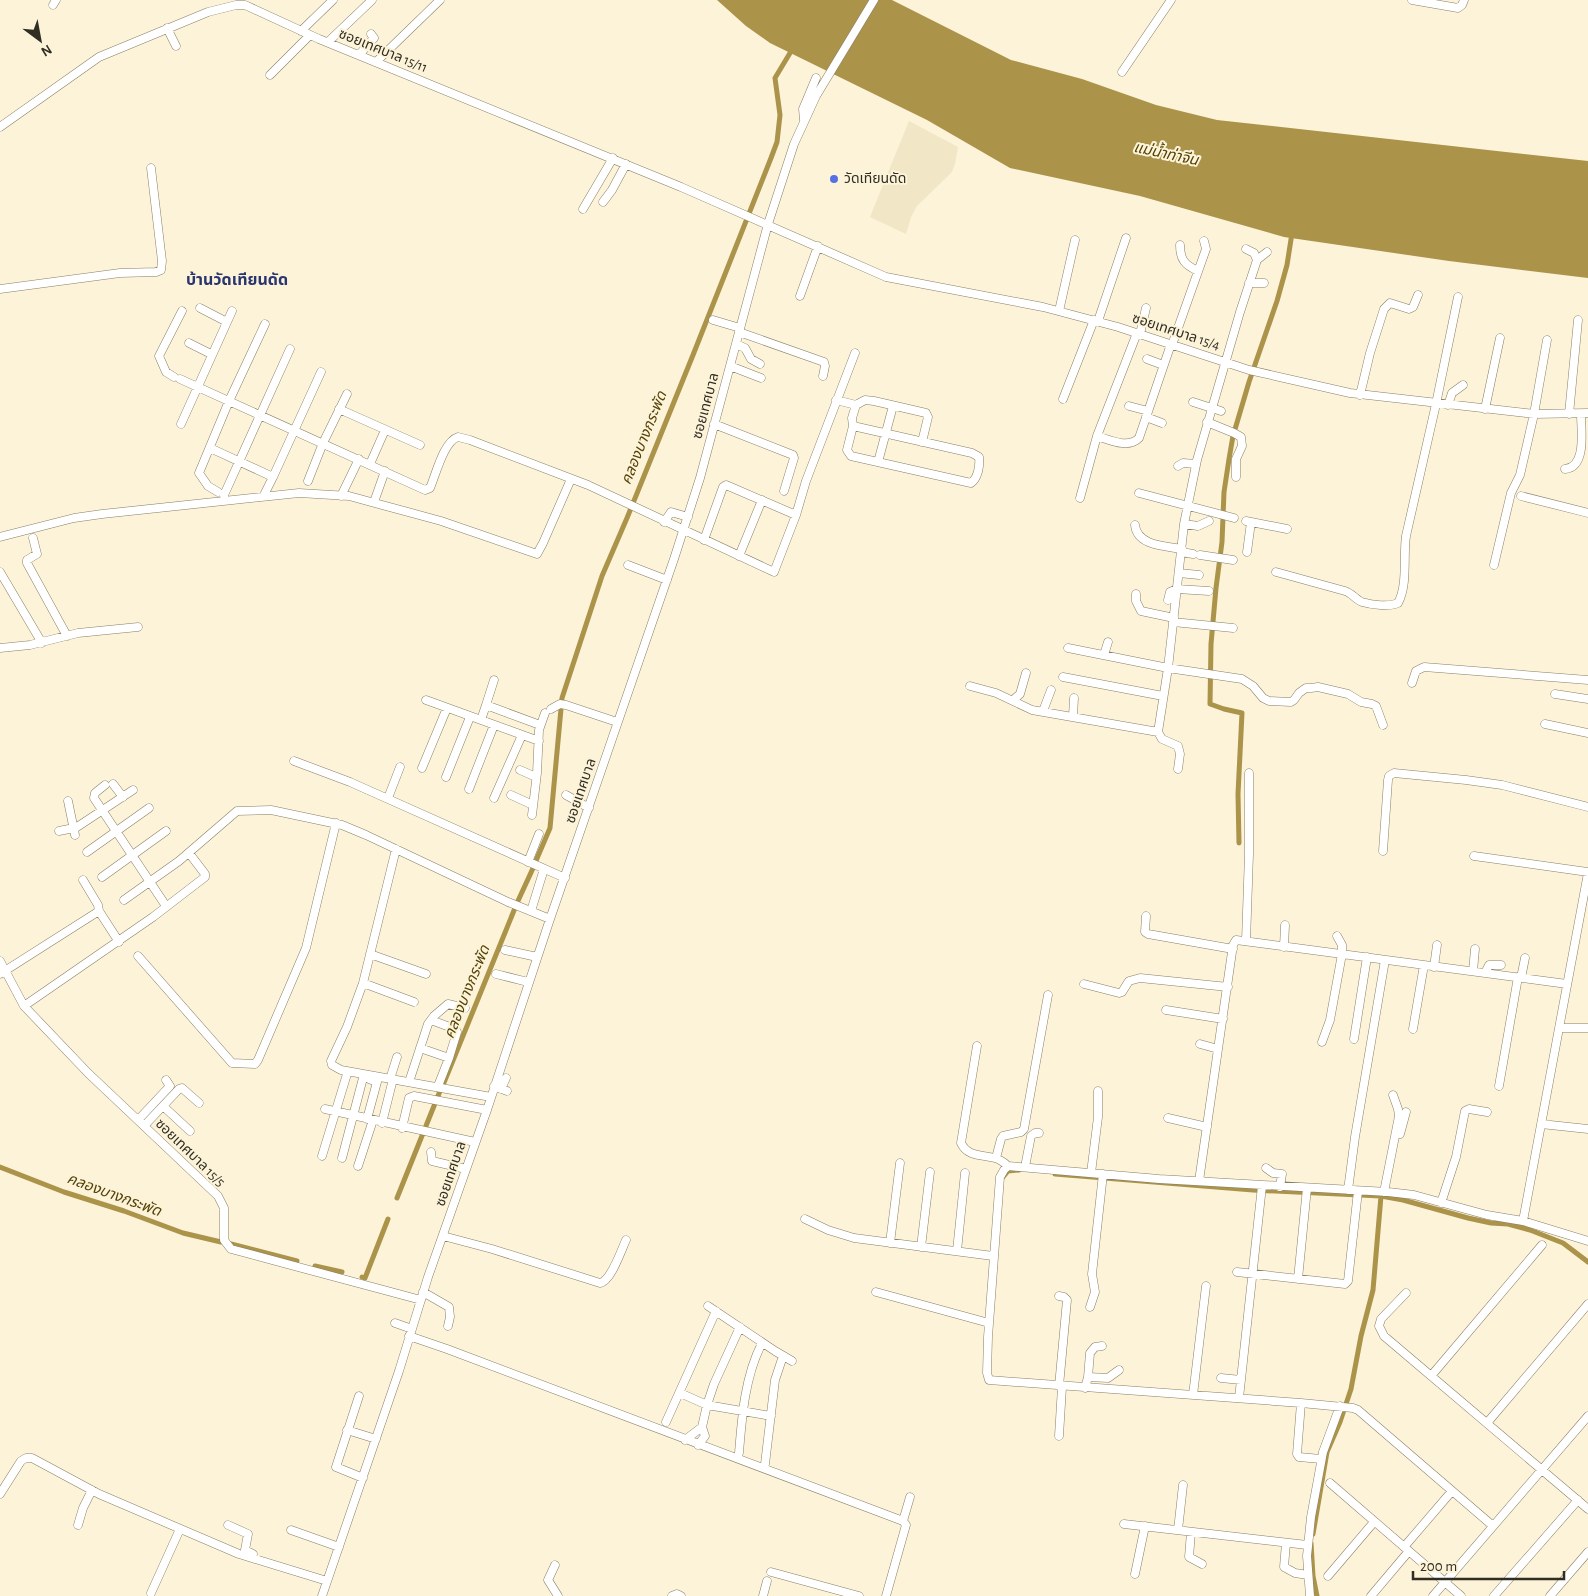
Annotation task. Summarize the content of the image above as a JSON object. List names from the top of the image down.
{
  "streets": {
    "street": [
      "ซอยเทศบาล 15/11",
      "ซอยเทศบาล 15/4",
      "ซอยเทศบาล",
      "ซอยเทศบาล 15/5"
    ]
  },
  "crossings": [
    ["ซอยเทศบาล 15/11", "ซอยเทศบาล 15/4"],
    ["ซอยเทศบาล 15/11", "ซอยเทศบาล"],
    ["ซอยเทศบาล 15/4", "ซอยเทศบาล"],
    ["ซอยเทศบาล", "ซอยเทศบาล 15/5"]
  ],
  "districts": ["บ้านวัดเทียนดัด"],
  "water": ["แม่น้ำท่าจีน", "คลองบางกระพัด"],
  "places": ["วัดเทียนดัด"],
  "scale_bar": "200 m",
  "north": "bottom right"
}
